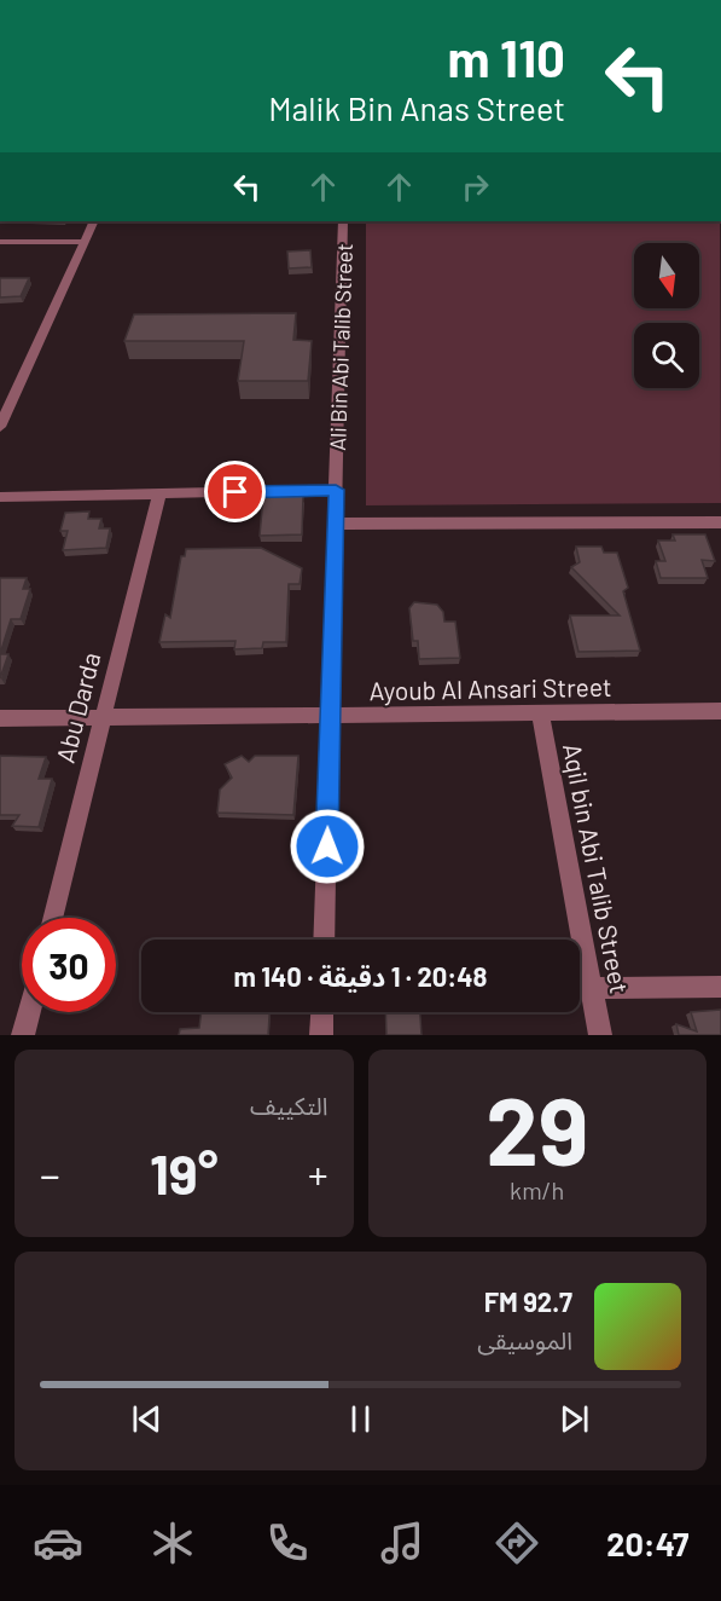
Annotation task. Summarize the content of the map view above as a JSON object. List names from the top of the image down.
{
  "streets": {
    "street": [
      "Ali Bin Abi Talib Street",
      "Ayoub Al Ansari Street",
      "Abu Darda",
      "Aqil bin Abi Talib Street"
    ]
  },
  "crossings": [
    ["Ali Bin Abi Talib Street", "Ayoub Al Ansari Street"],
    ["Ayoub Al Ansari Street", "Abu Darda"],
    ["Ayoub Al Ansari Street", "Aqil bin Abi Talib Street"]
  ],
  "north": "bottom",
  "page": {
    "turn": ["110 m", "Malik Bin Anas Street"],
    "limit": "30",
    "trip": "20:48 · 1 دقيقة · 140 m",
    "tile": [
      ["29", "km/h"],
      "التكييف"
    ],
    "heat": ["−", "19°", "+"],
    "song": ["92.7 FM", "الموسيقى"],
    "tabs": "20:47"
  }
}
